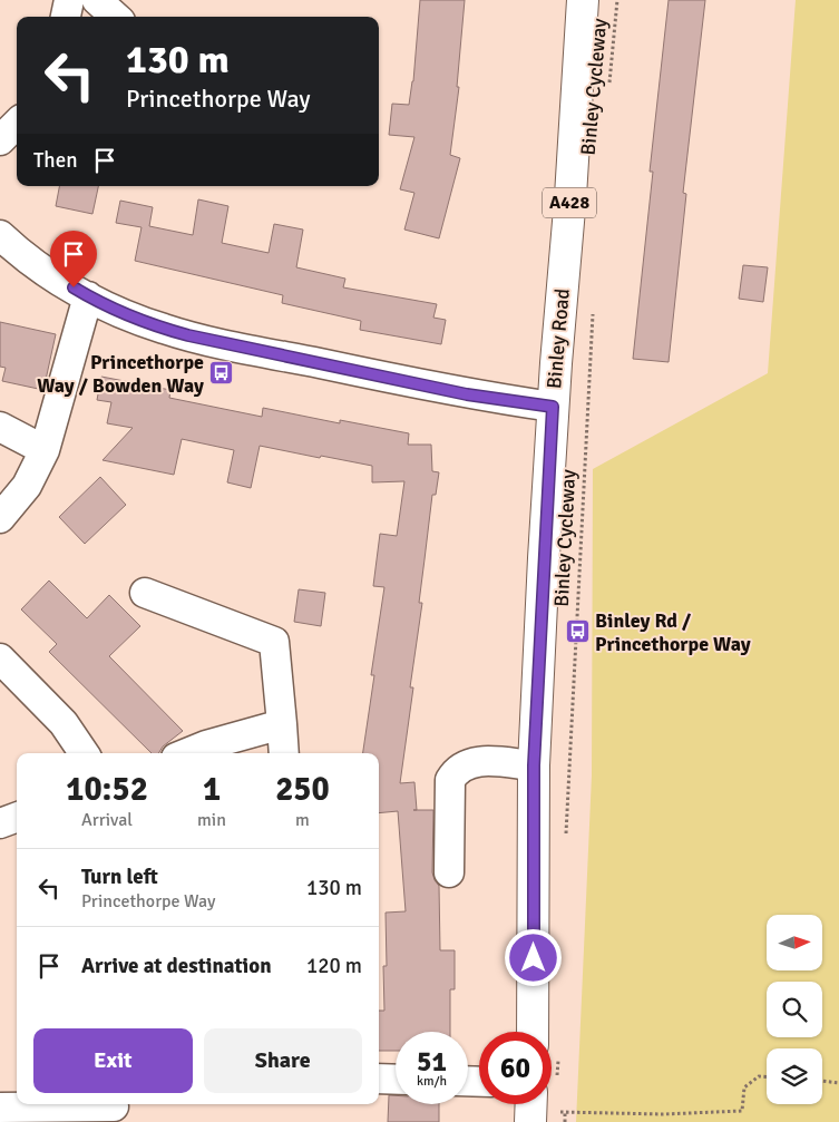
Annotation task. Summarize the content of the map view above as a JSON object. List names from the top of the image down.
{
  "streets": {
    "main road": ["A428", "Binley Road"],
    "path": ["Binley Cycleway"]
  },
  "places": {
    "bus stop": ["Princethorpe Way / Bowden Way", "Binley Rd / Princethorpe Way"]
  },
  "north": "right",
  "page": {
    "turn": ["130 m", "Princethorpe Way"],
    "then": "Then",
    "eta": [
      "10:52",
      "Arrival",
      "1",
      "min",
      "250",
      "m"
    ],
    "list": [
      {
        "name": "Turn left",
        "note": "Princethorpe Way",
        "value": "130 m"
      },
      {
        "name": "Arrive at destination",
        "value": "120 m"
      }
    ],
    "buttons": ["Exit", "Share"],
    "speed": "51 km/h",
    "limit": "60"
  }
}
